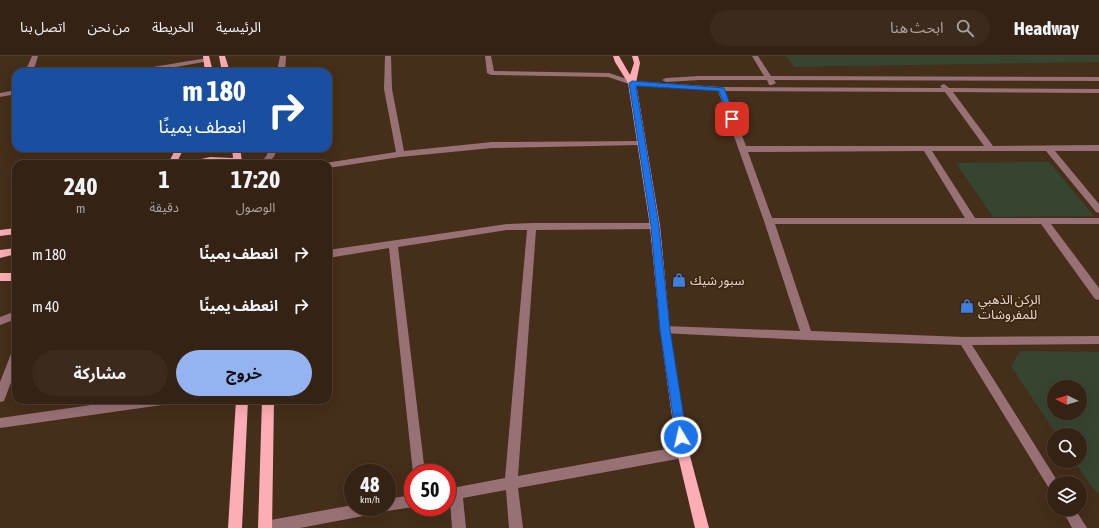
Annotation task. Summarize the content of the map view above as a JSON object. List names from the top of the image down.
{
  "places": {
    "shop": ["سبور شيك", "الركن الذهبي للمفروشات"]
  },
  "north": "left",
  "page": {
    "header": "Headway",
    "search": "ابحث هنا",
    "nav": [
      "الرئيسية",
      "الخريطة",
      "من نحن",
      "اتصل بنا"
    ],
    "turn": ["180 m", "انعطف يمينًا"],
    "eta": [
      "17:20",
      "الوصول",
      "1",
      "دقيقة",
      "240",
      "m"
    ],
    "list": [
      {
        "name": "انعطف يمينًا",
        "value": "180 m"
      },
      {
        "name": "انعطف يمينًا",
        "value": "40 m"
      }
    ],
    "buttons": ["خروج", "مشاركة"],
    "speed": "48 km/h",
    "limit": "50"
  }
}
